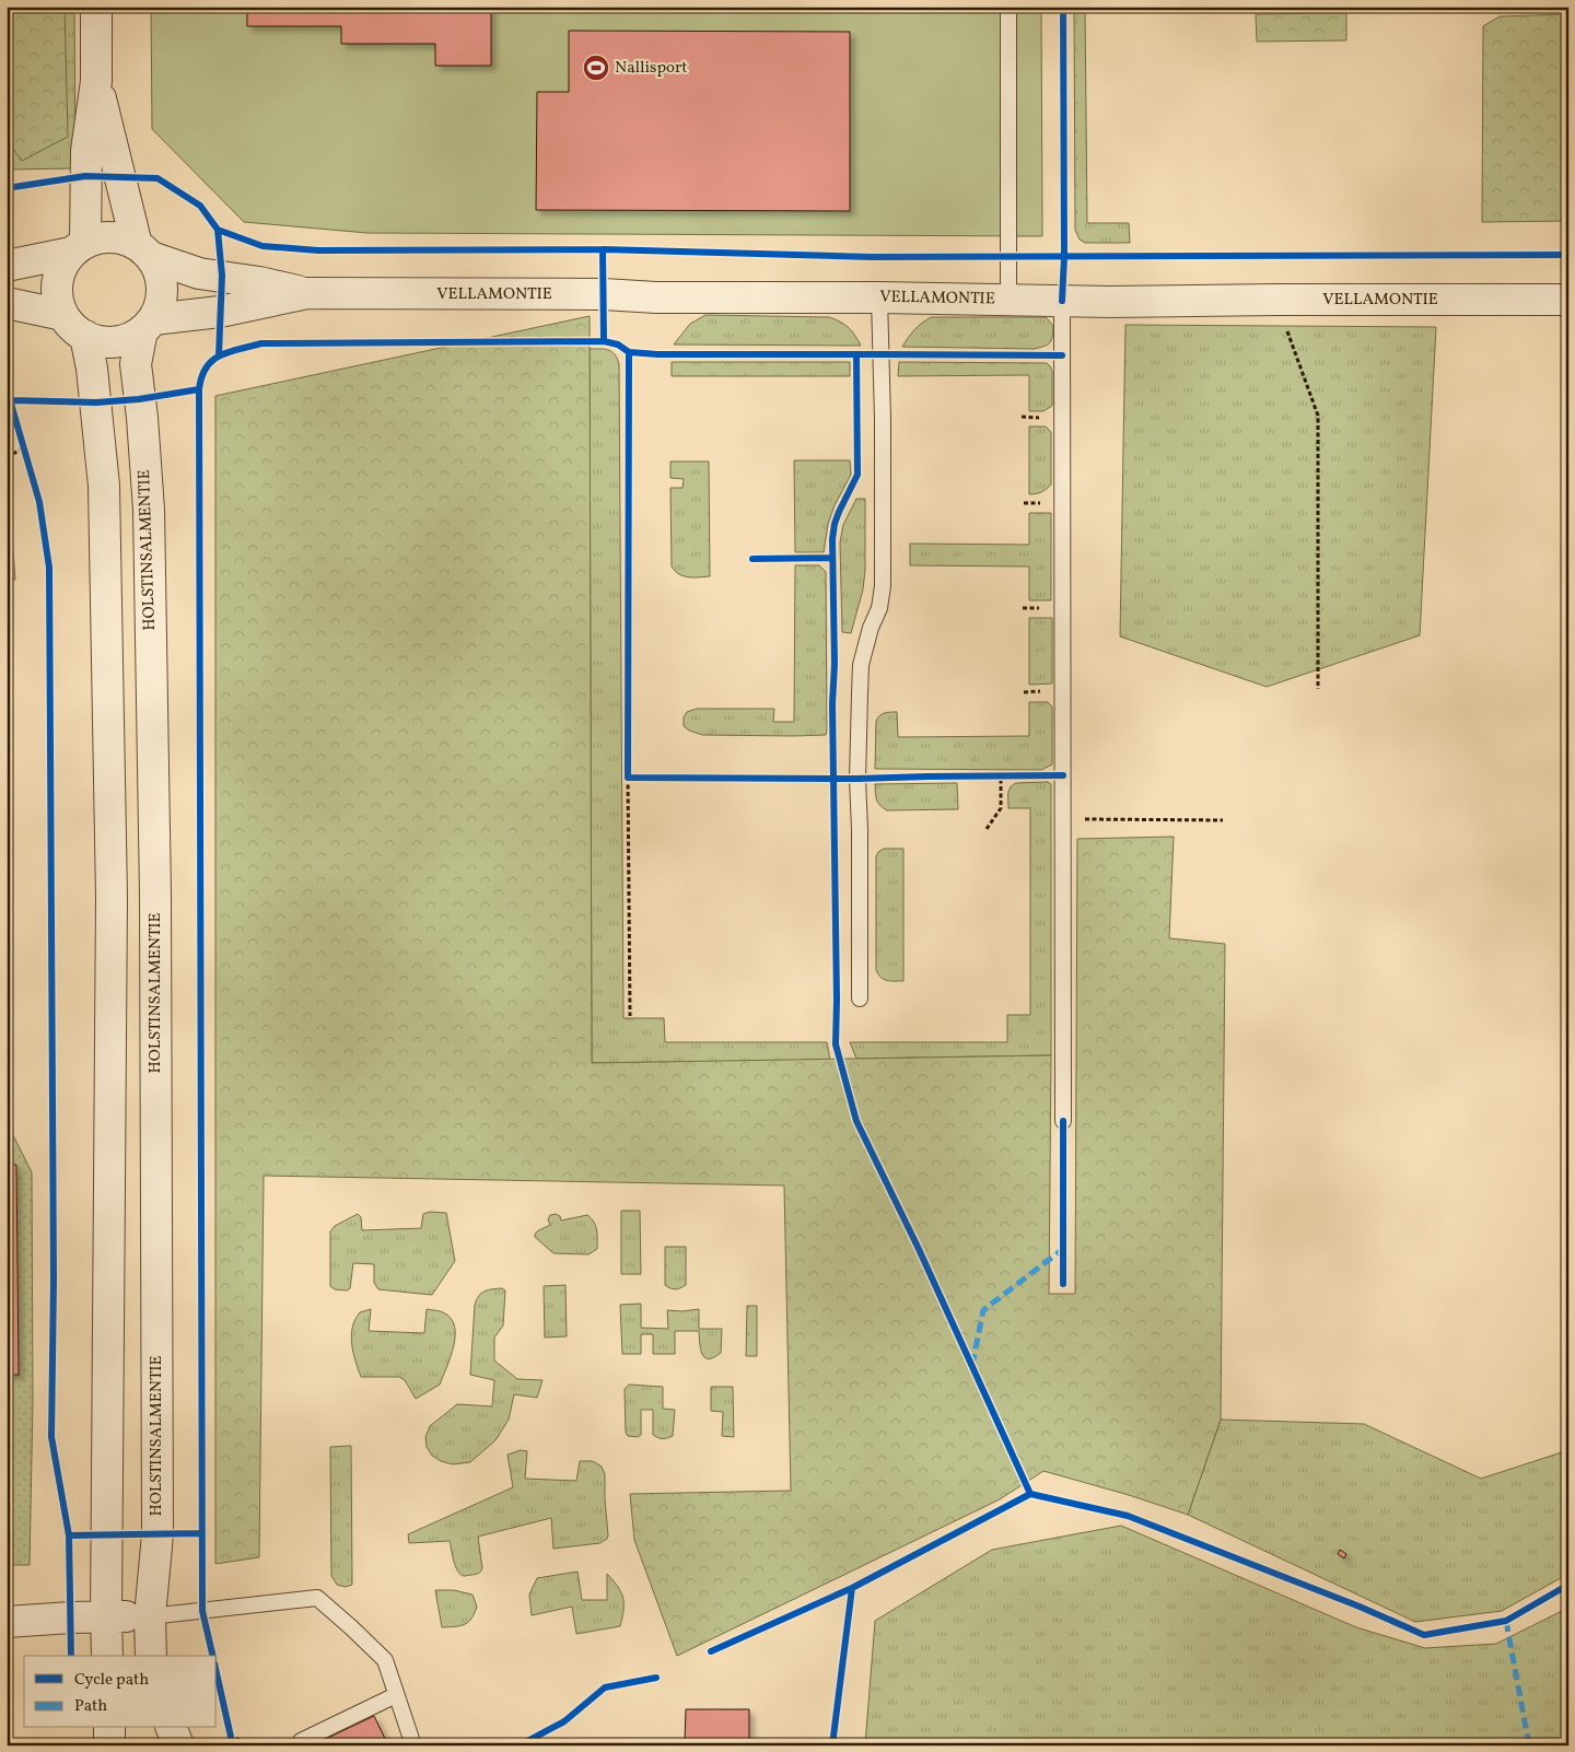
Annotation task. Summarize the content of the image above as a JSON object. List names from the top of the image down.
{
  "streets": {
    "street": ["VELLAMONTIE", "HOLSTINSALMENTIE"]
  },
  "crossings": [
    ["VELLAMONTIE", "HOLSTINSALMENTIE"]
  ],
  "places": {
    "sports": ["Nallisport"]
  },
  "legend": ["Cycle path", "Path"]
}
